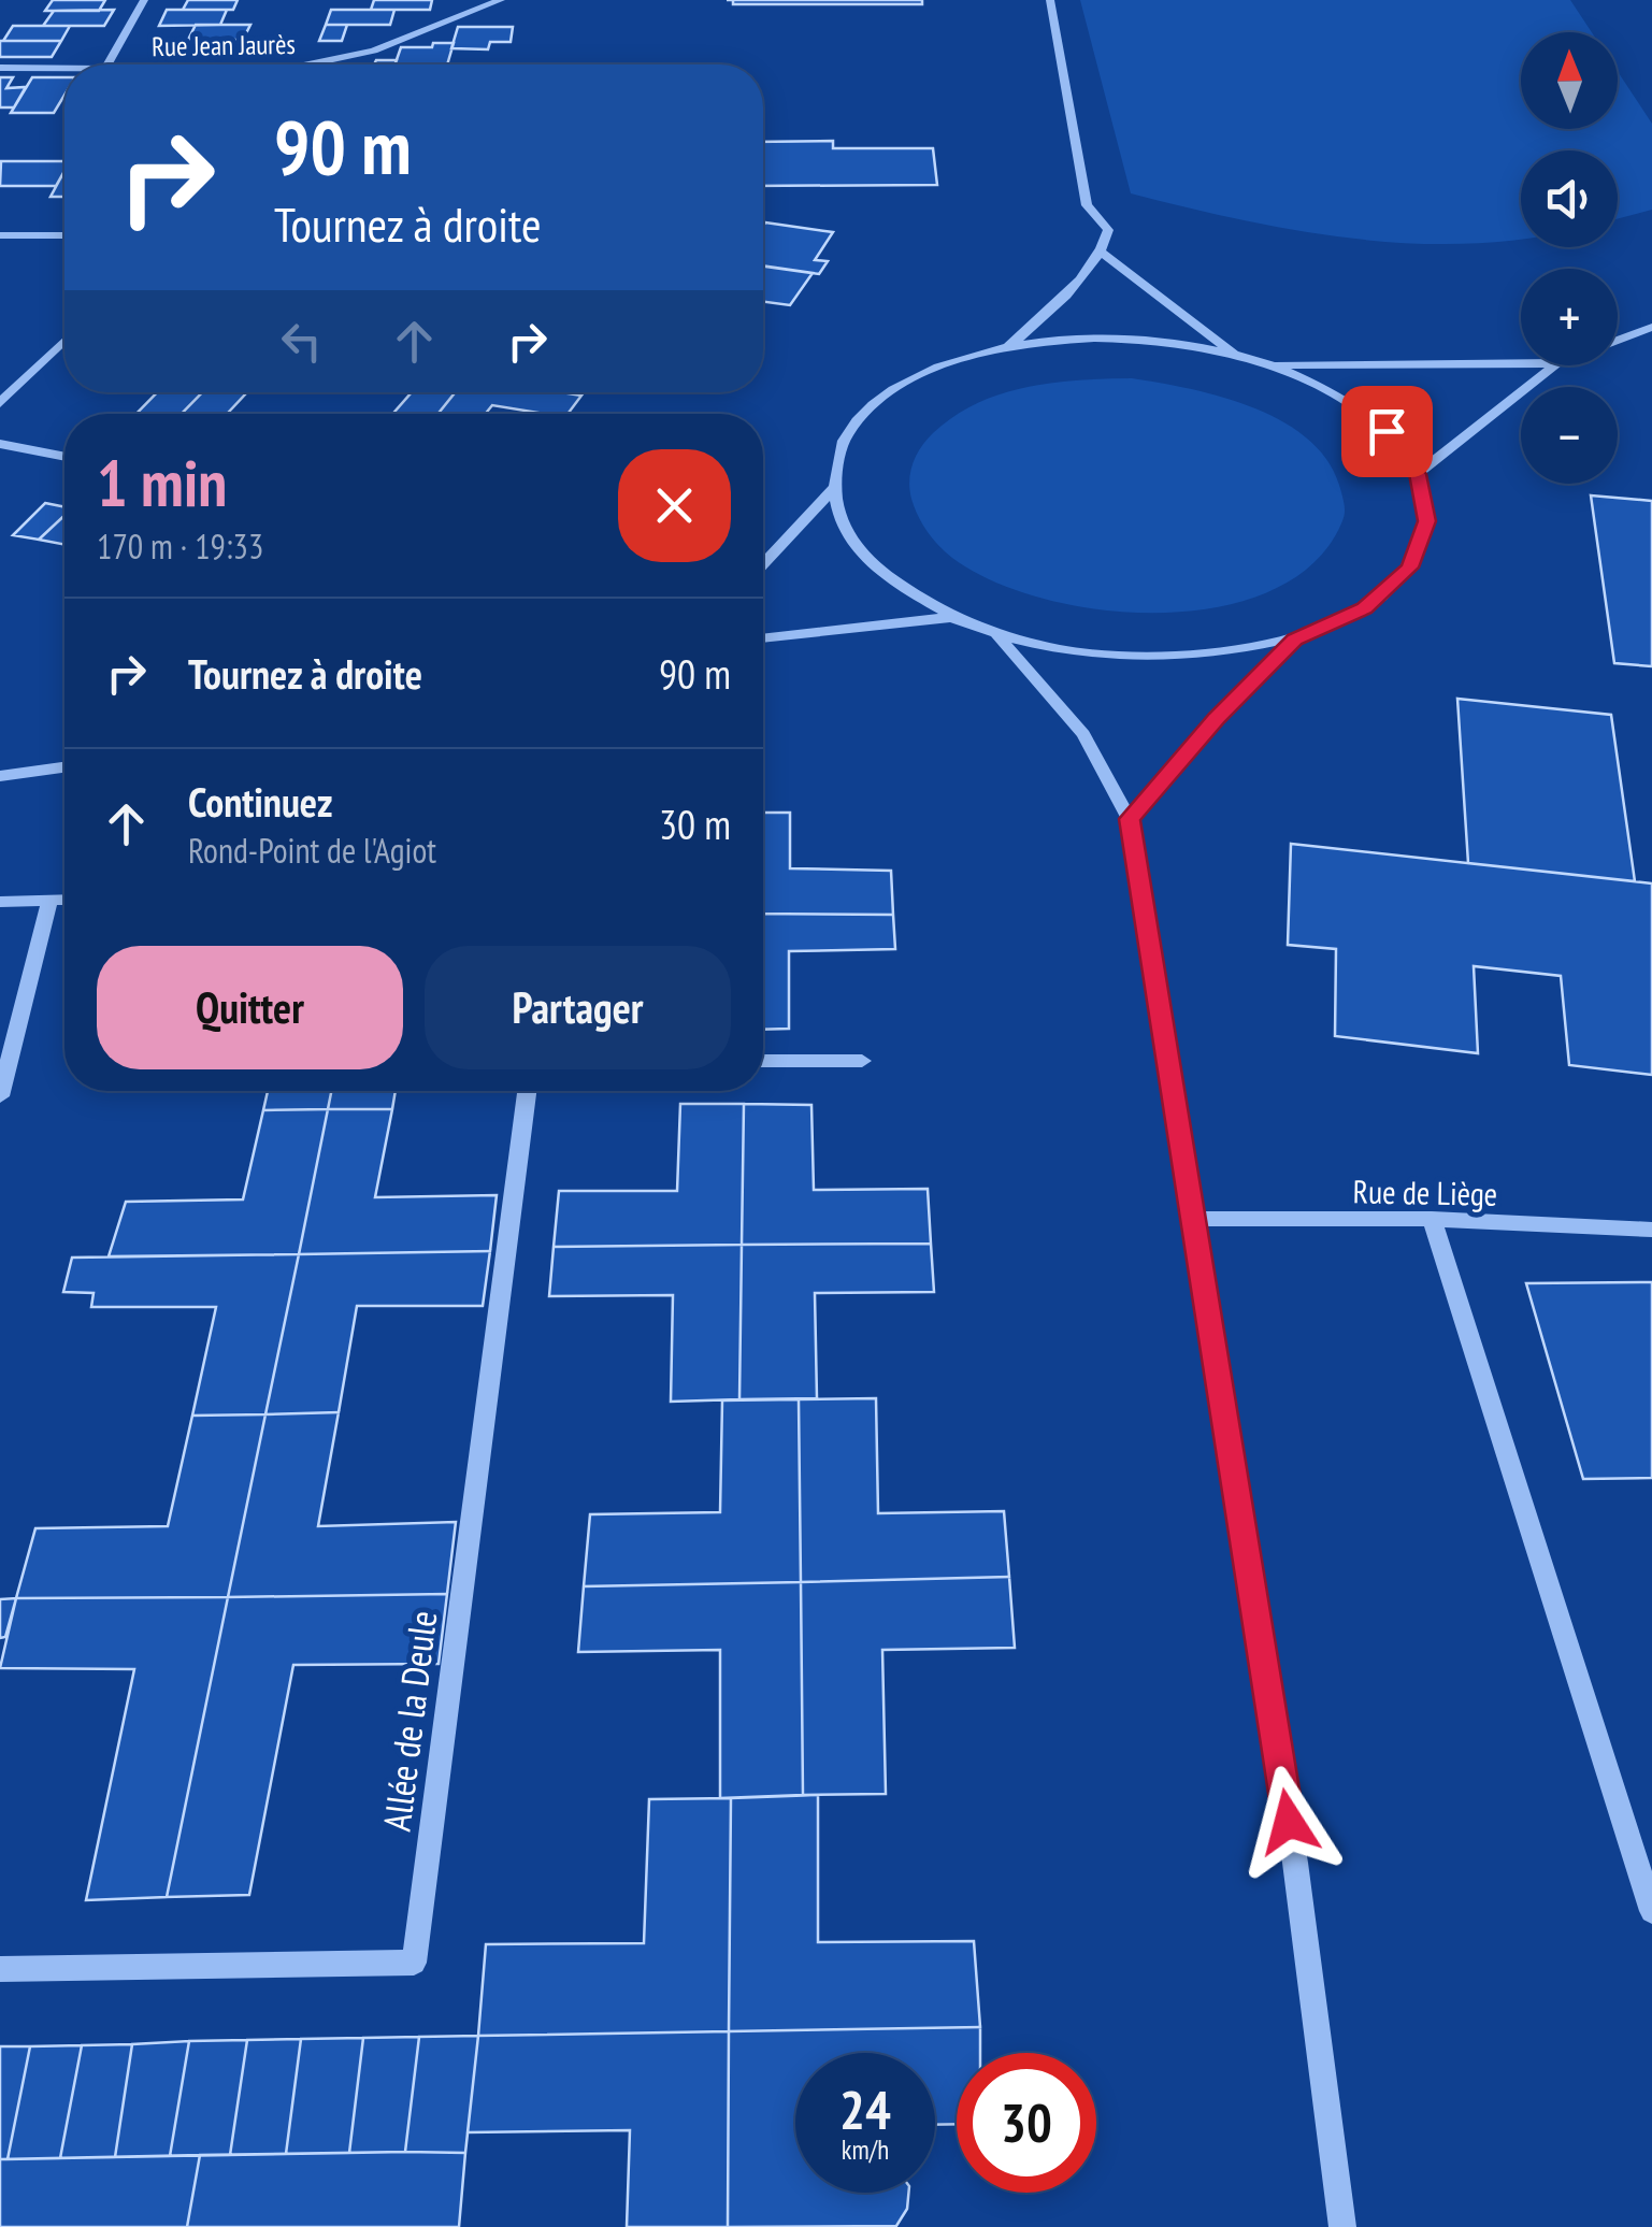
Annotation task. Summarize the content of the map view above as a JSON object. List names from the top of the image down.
{
  "streets": {
    "street": ["Rue Jean Jaurès", "Rue de Liège", "Allée de la Deule"]
  },
  "north": "top",
  "page": {
    "map_buttons": ["+", "−"],
    "turn": ["90 m", "Tournez à droite"],
    "heading": ["1 min", "170 m · 19:33"],
    "list": [
      {
        "name": "Tournez à droite",
        "value": "90 m"
      },
      {
        "name": "Continuez",
        "note": "Rond-Point de l'Agiot",
        "value": "30 m"
      }
    ],
    "buttons": ["Quitter", "Partager"],
    "speed": "24 km/h",
    "limit": "30"
  }
}
